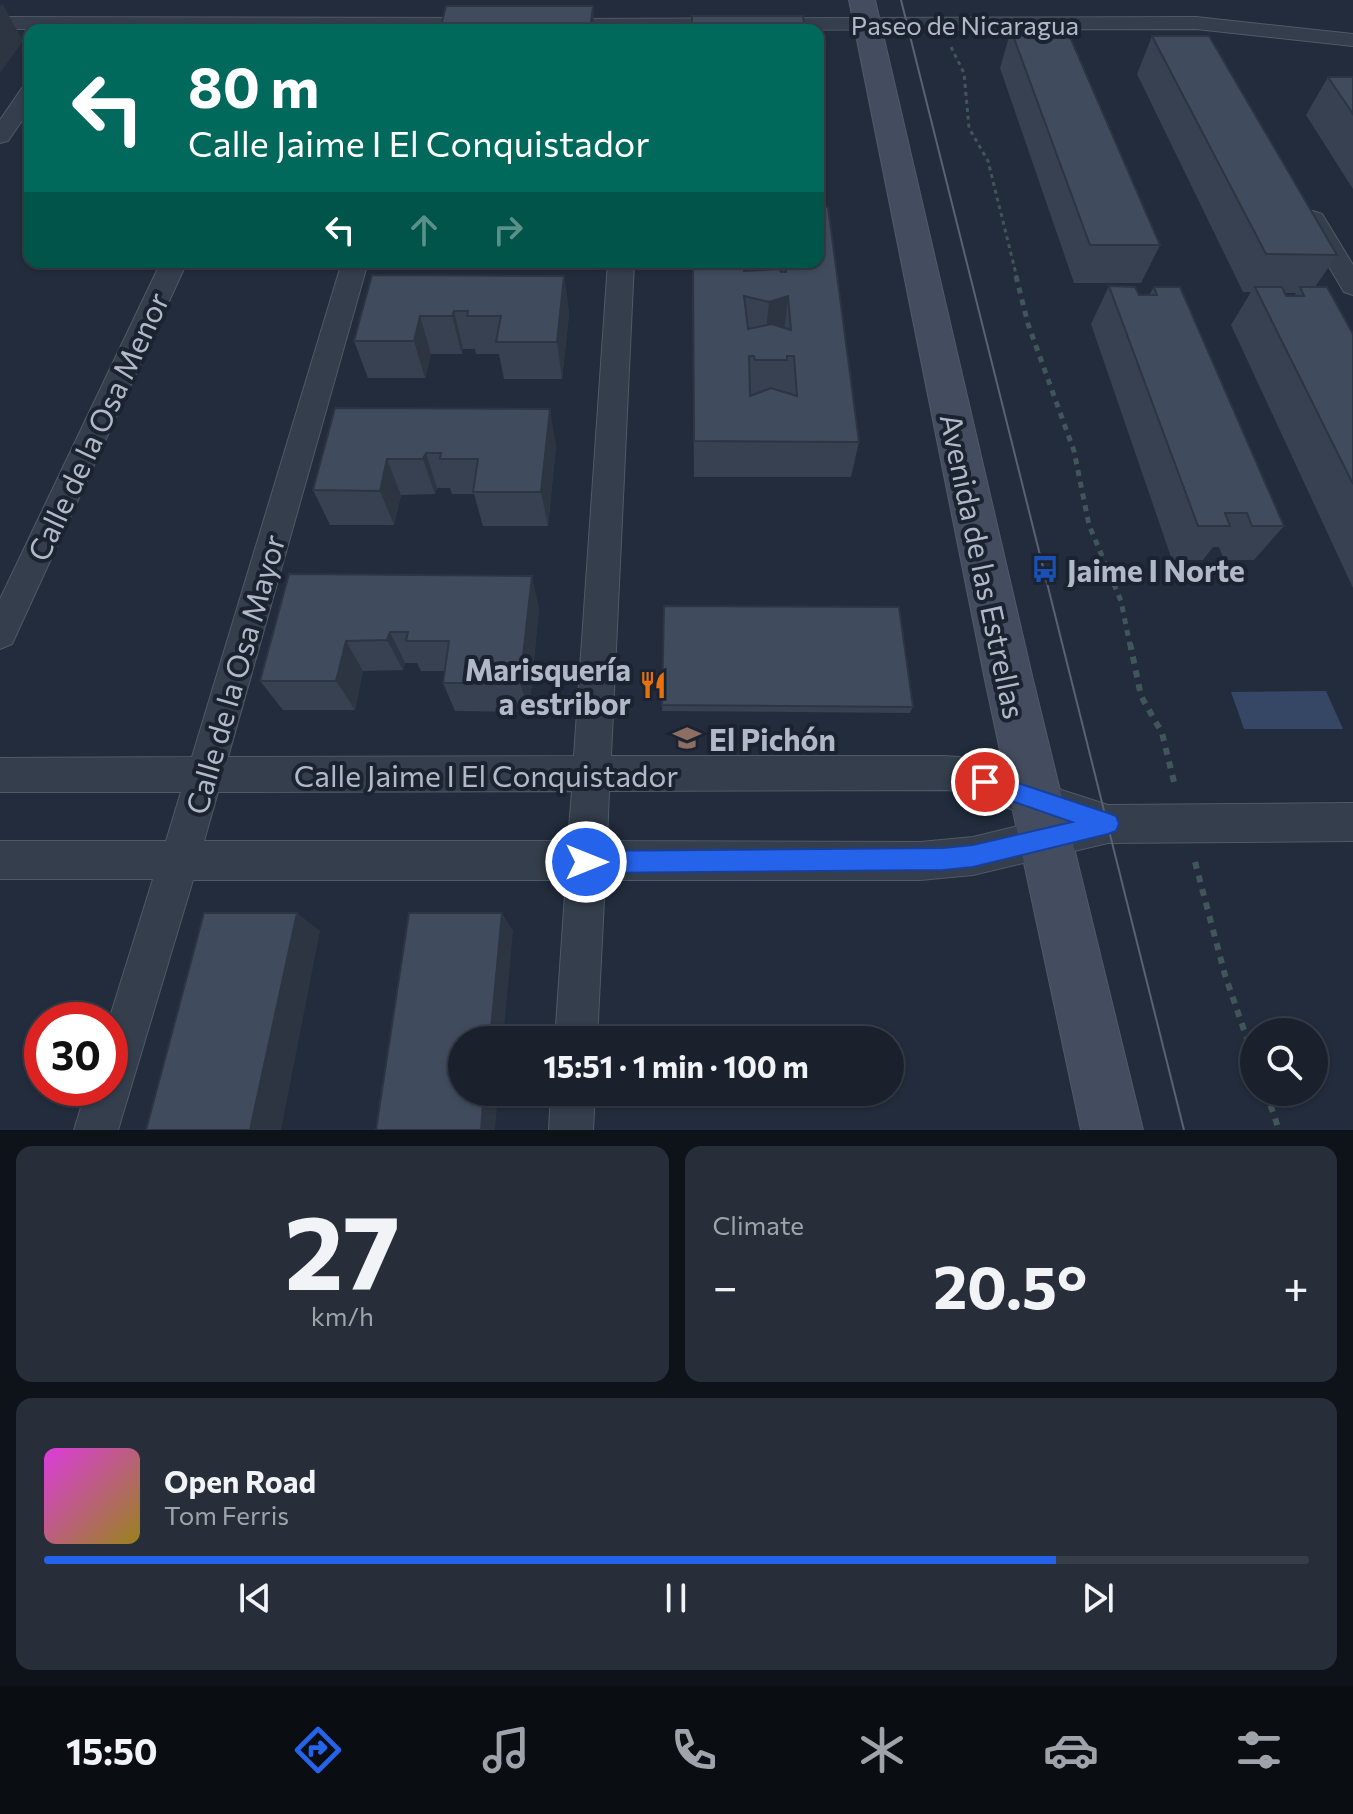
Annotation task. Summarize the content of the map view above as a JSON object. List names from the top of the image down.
{
  "streets": {
    "street": [
      "Paseo de Nicaragua",
      "Calle de la Osa Menor",
      "Avenida de las Estrellas",
      "Calle de la Osa Mayor",
      "Calle Jaime I El Conquistador"
    ]
  },
  "crossings": [
    ["Paseo de Nicaragua", "Avenida de las Estrellas"],
    ["Avenida de las Estrellas", "Calle Jaime I El Conquistador"],
    ["Calle de la Osa Mayor", "Calle Jaime I El Conquistador"]
  ],
  "places": {
    "bus stop": ["Jaime I Norte"],
    "restaurant": ["Marisquería a estribor"],
    "school or university": ["El Pichón"]
  },
  "page": {
    "turn": ["80 m", "Calle Jaime I El Conquistador"],
    "limit": "30",
    "trip": "15:51 · 1 min · 100 m",
    "tile": [
      ["27", "km/h"],
      "Climate"
    ],
    "heat": ["−", "20.5°", "+"],
    "song": ["Open Road", "Tom Ferris"],
    "tabs": "15:50"
  }
}
